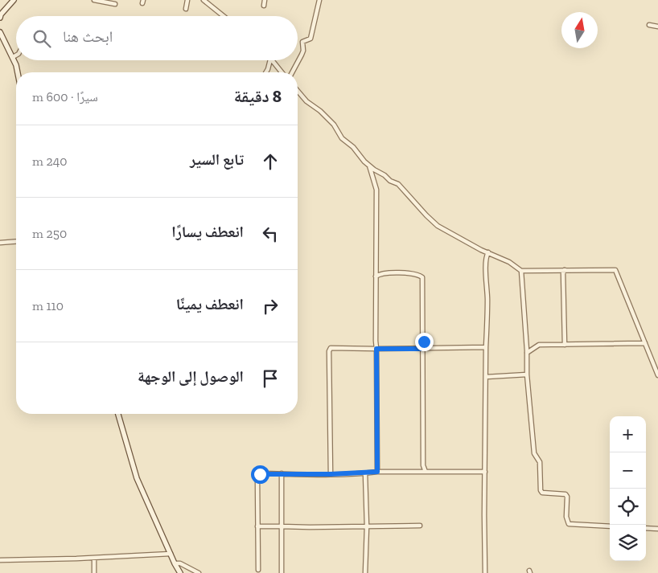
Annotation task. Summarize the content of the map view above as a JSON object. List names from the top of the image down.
{
  "north": "top",
  "page": {
    "search": "ابحث هنا",
    "heading": ["8 دقيقة", "سيرًا · 600 m"],
    "list": [
      ["تابع السير", "240 m"],
      ["انعطف يسارًا", "250 m"],
      ["انعطف يمينًا", "110 m"],
      "الوصول إلى الوجهة"
    ],
    "map_buttons": ["+", "−"]
  }
}
